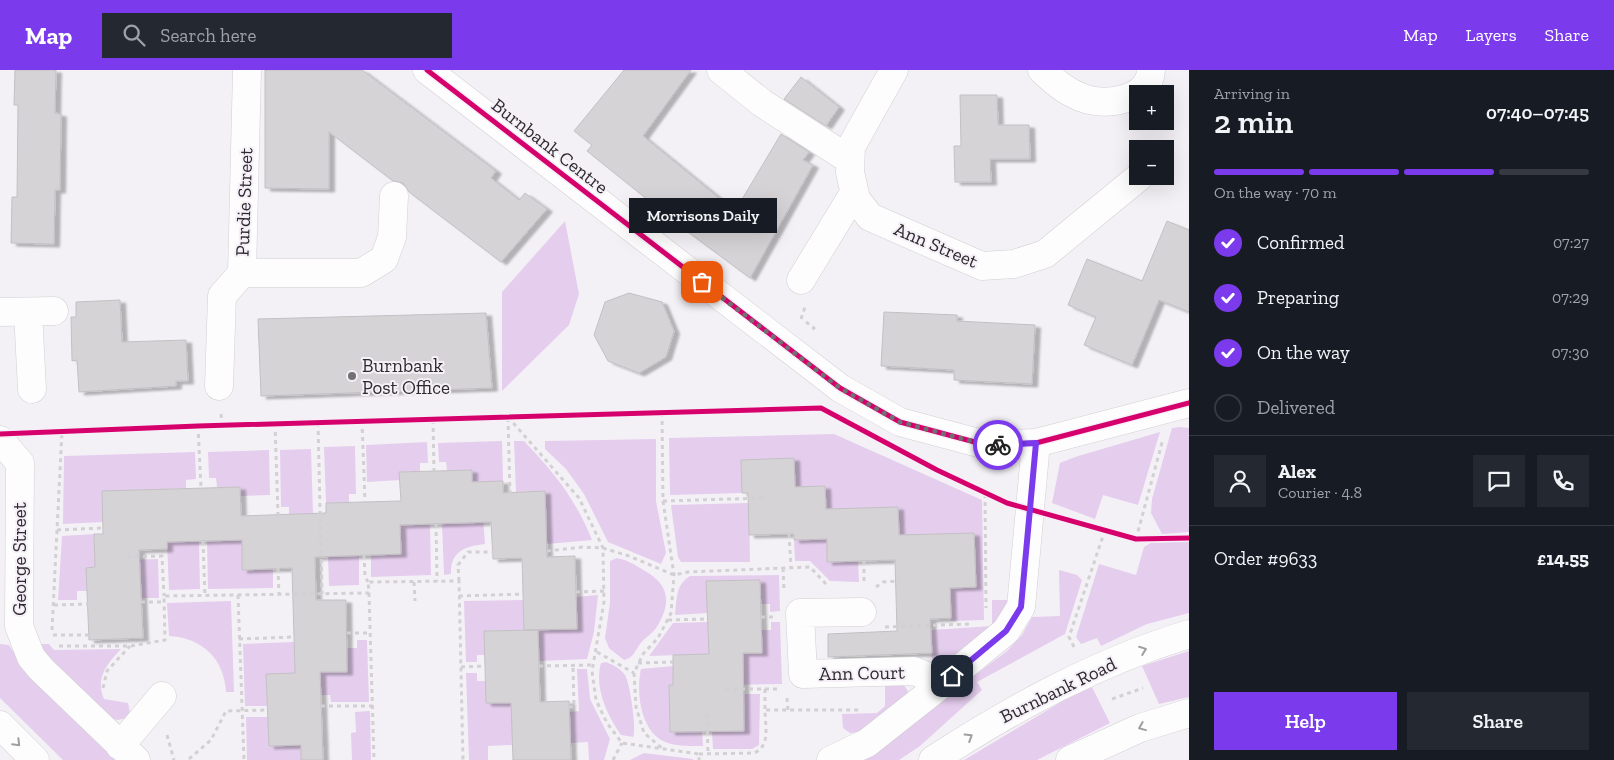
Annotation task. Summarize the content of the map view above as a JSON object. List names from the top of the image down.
{
  "streets": {
    "street": [
      "Burnbank Centre",
      "Purdie Street",
      "Ann Street",
      "George Street",
      "Ann Court",
      "Burnbank Road"
    ]
  },
  "places": ["Morrisons Daily", "Burnbank Post Office"],
  "page": {
    "header": "Map",
    "search": "Search here",
    "nav": ["Map", "Layers", "Share"],
    "heading": ["2 min", "Arriving in", "07:40–07:45"],
    "panel": [
      "Alex",
      "Courier · 4.8",
      "Order #9633",
      "£14.55"
    ],
    "map_buttons": ["+", "−"],
    "bar": "On the way · 70 m",
    "bubble": "Morrisons Daily",
    "list": [
      ["Confirmed", "07:27"],
      ["Preparing", "07:29"],
      ["On the way", "07:30"],
      "Delivered"
    ],
    "buttons": ["Help", "Share"]
  }
}
